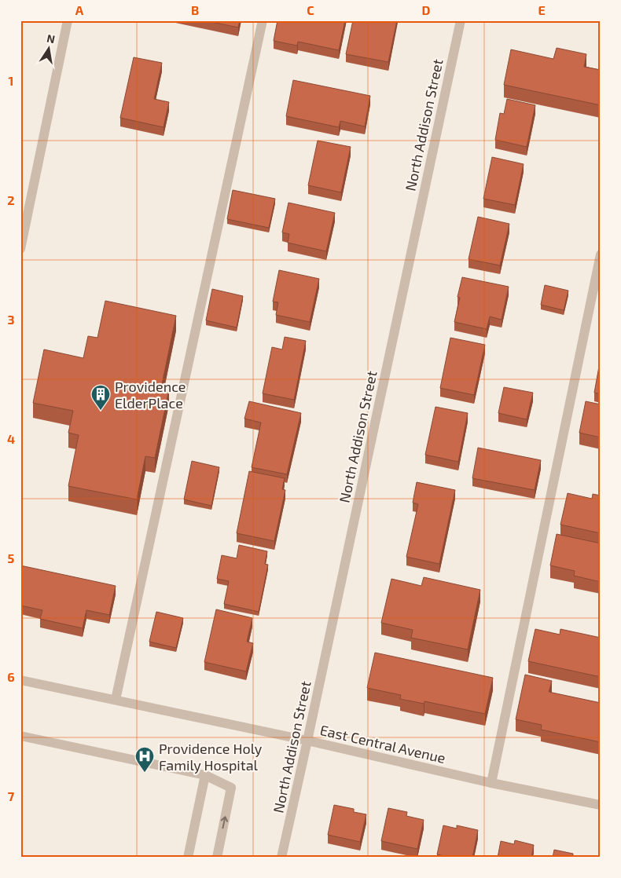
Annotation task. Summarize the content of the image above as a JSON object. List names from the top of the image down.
{
  "streets": {
    "street": ["North Addison Street", "East Central Avenue"]
  },
  "crossings": [
    ["North Addison Street", "East Central Avenue"]
  ],
  "places": {
    "building": ["Providence ElderPlace"],
    "hospital": ["Providence Holy Family Hospital"]
  },
  "north": "top",
  "grid": {
    "columns": [
      "A",
      "B",
      "C",
      "D",
      "E"
    ],
    "rows": [
      "1",
      "2",
      "3",
      "4",
      "5",
      "6",
      "7"
    ]
  }
}
